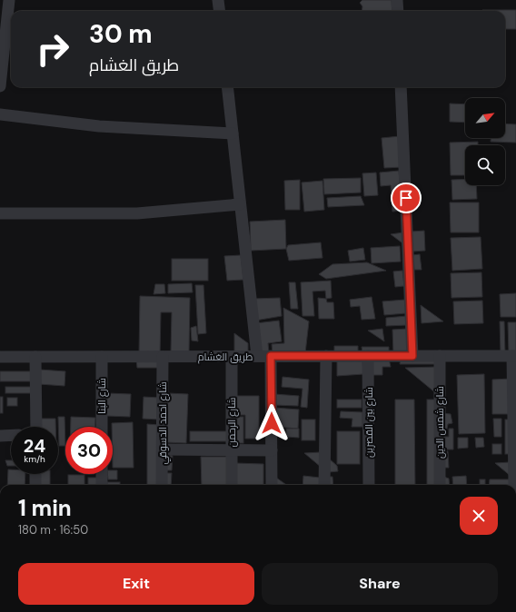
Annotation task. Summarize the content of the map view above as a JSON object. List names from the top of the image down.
{
  "streets": {
    "street": [
      "طريق الغشام",
      "شارع البنا",
      "شارع الرحمن",
      "شارع بين القصرين",
      "شارع شمس الدين",
      "شارع احمد الدسوقي"
    ]
  },
  "crossings": [
    ["طريق الغشام", "شارع البنا"],
    ["طريق الغشام", "شارع الرحمن"],
    ["طريق الغشام", "شارع بين القصرين"],
    ["طريق الغشام", "شارع شمس الدين"],
    ["طريق الغشام", "شارع احمد الدسوقي"]
  ],
  "north": "top right",
  "page": {
    "turn": ["30 m", "طريق الغشام"],
    "speed": "24 km/h",
    "limit": "30",
    "heading": ["1 min", "180 m · 16:50"],
    "buttons": ["Exit", "Share"]
  }
}
